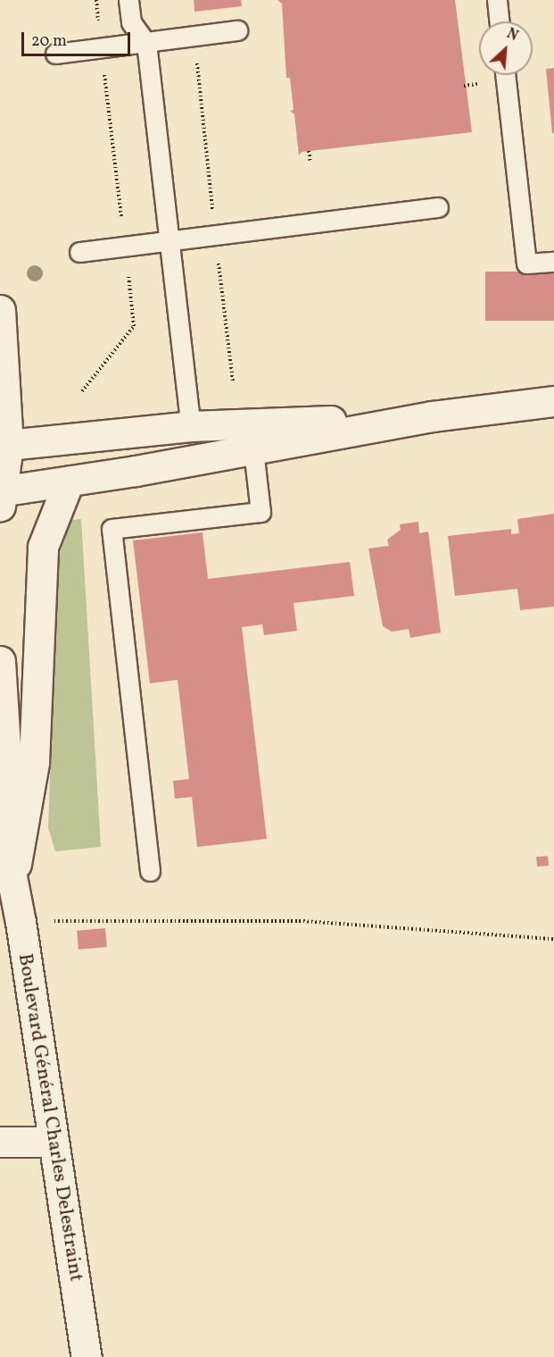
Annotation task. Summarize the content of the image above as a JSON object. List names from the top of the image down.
{
  "streets": {
    "street": ["Boulevard Général Charles Delestraint"]
  },
  "scale_bar": "20 m",
  "north": "top right"
}
